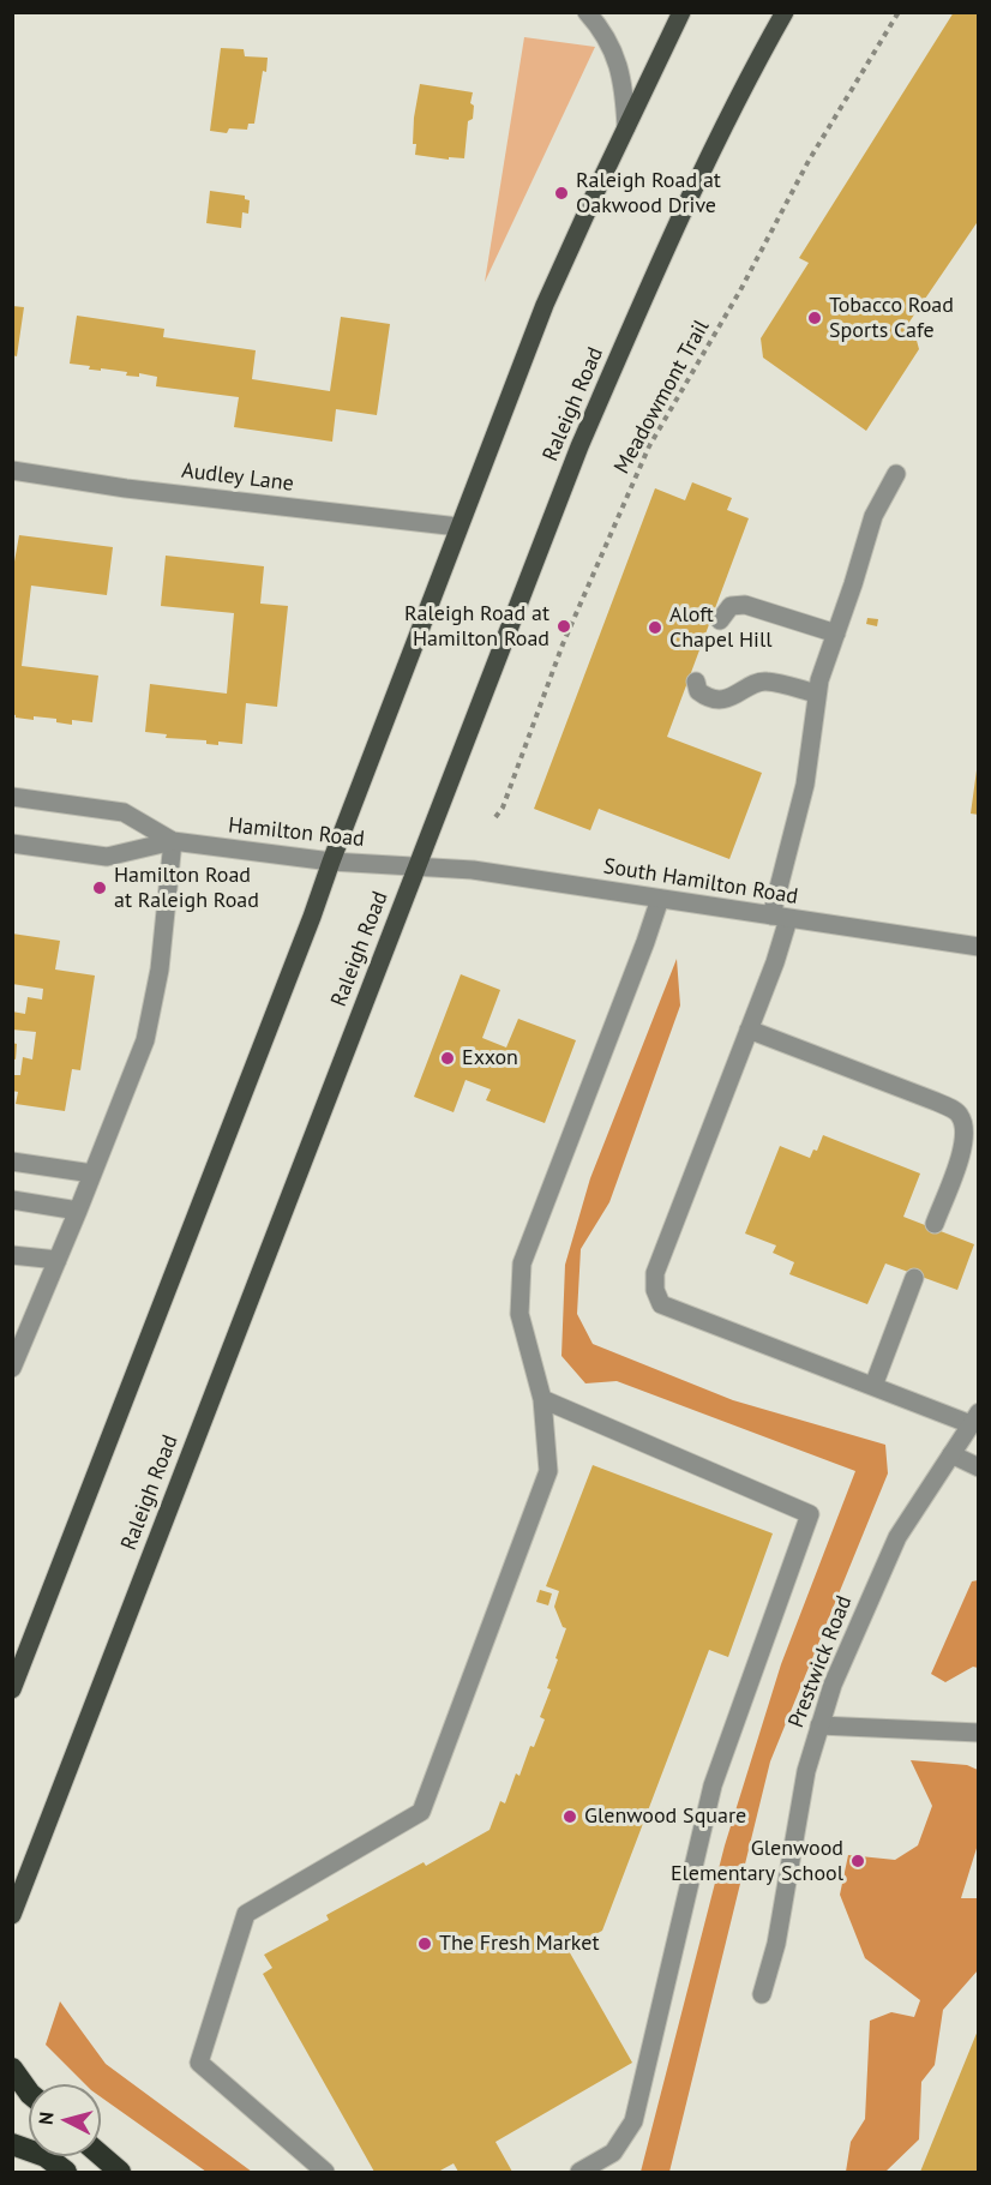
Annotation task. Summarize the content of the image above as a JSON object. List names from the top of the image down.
{
  "streets": {
    "main road": ["Raleigh Road"],
    "street": [
      "Audley Lane",
      "Hamilton Road",
      "South Hamilton Road",
      "Prestwick Road"
    ],
    "path": ["Meadowmont Trail"]
  },
  "crossings": [
    ["Raleigh Road", "Hamilton Road"],
    ["Raleigh Road", "South Hamilton Road"],
    ["Hamilton Road", "South Hamilton Road"]
  ],
  "places": [
    "Raleigh Road at Oakwood Drive",
    "Tobacco Road Sports Cafe",
    "Raleigh Road at Hamilton Road",
    "Aloft Chapel Hill",
    "Hamilton Road at Raleigh Road",
    "Exxon",
    "Glenwood Square",
    "Glenwood Elementary School",
    "The Fresh Market"
  ],
  "north": "left"
}
